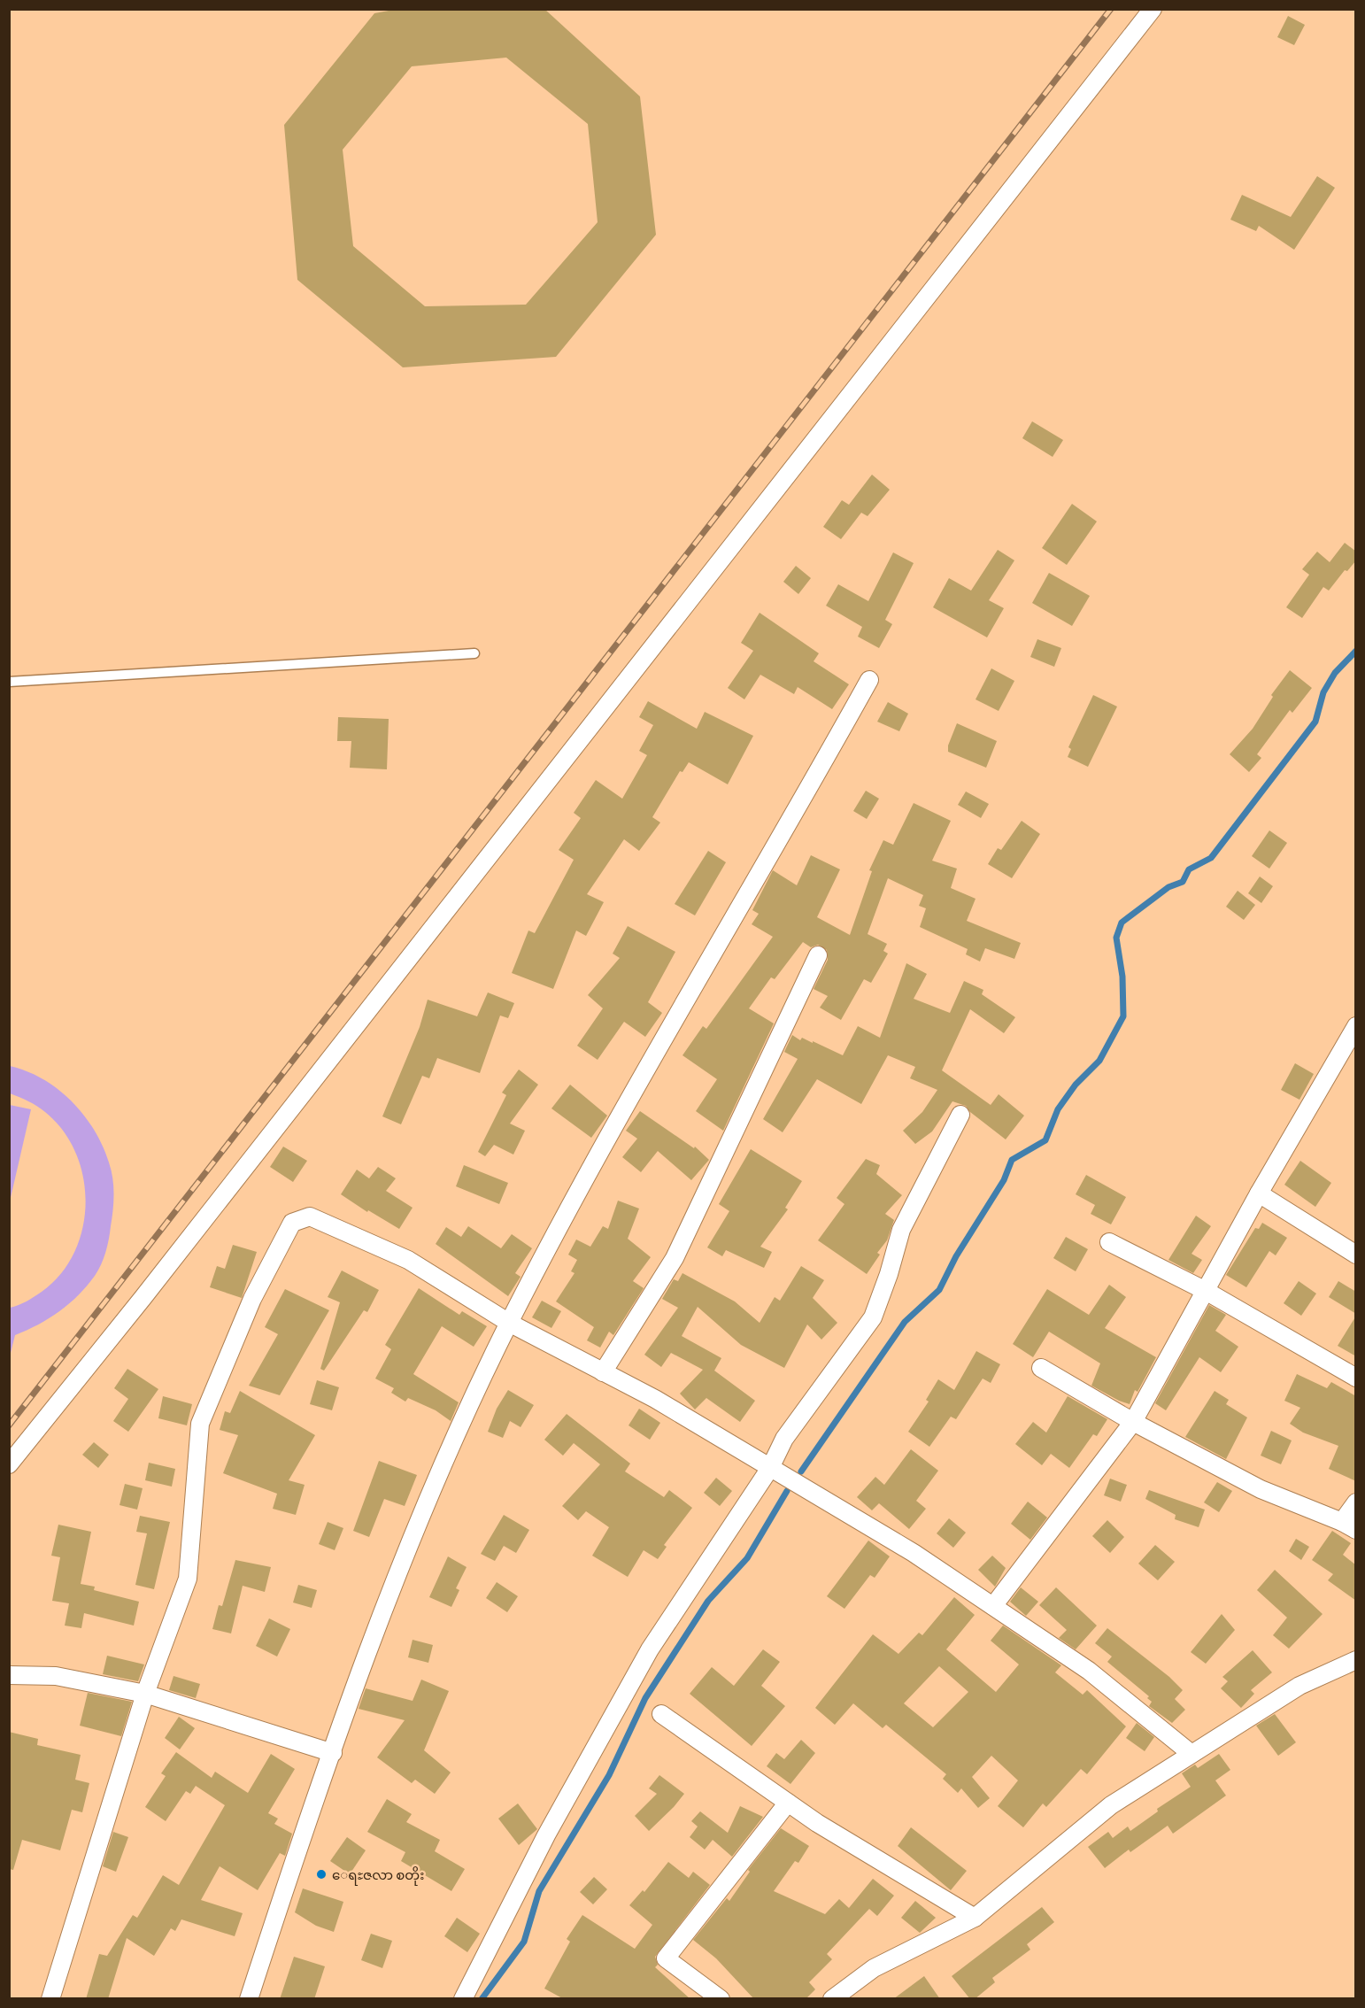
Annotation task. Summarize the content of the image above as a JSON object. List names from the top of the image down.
{
  "places": ["ေရႊဇလာ စတိုး"]
}
